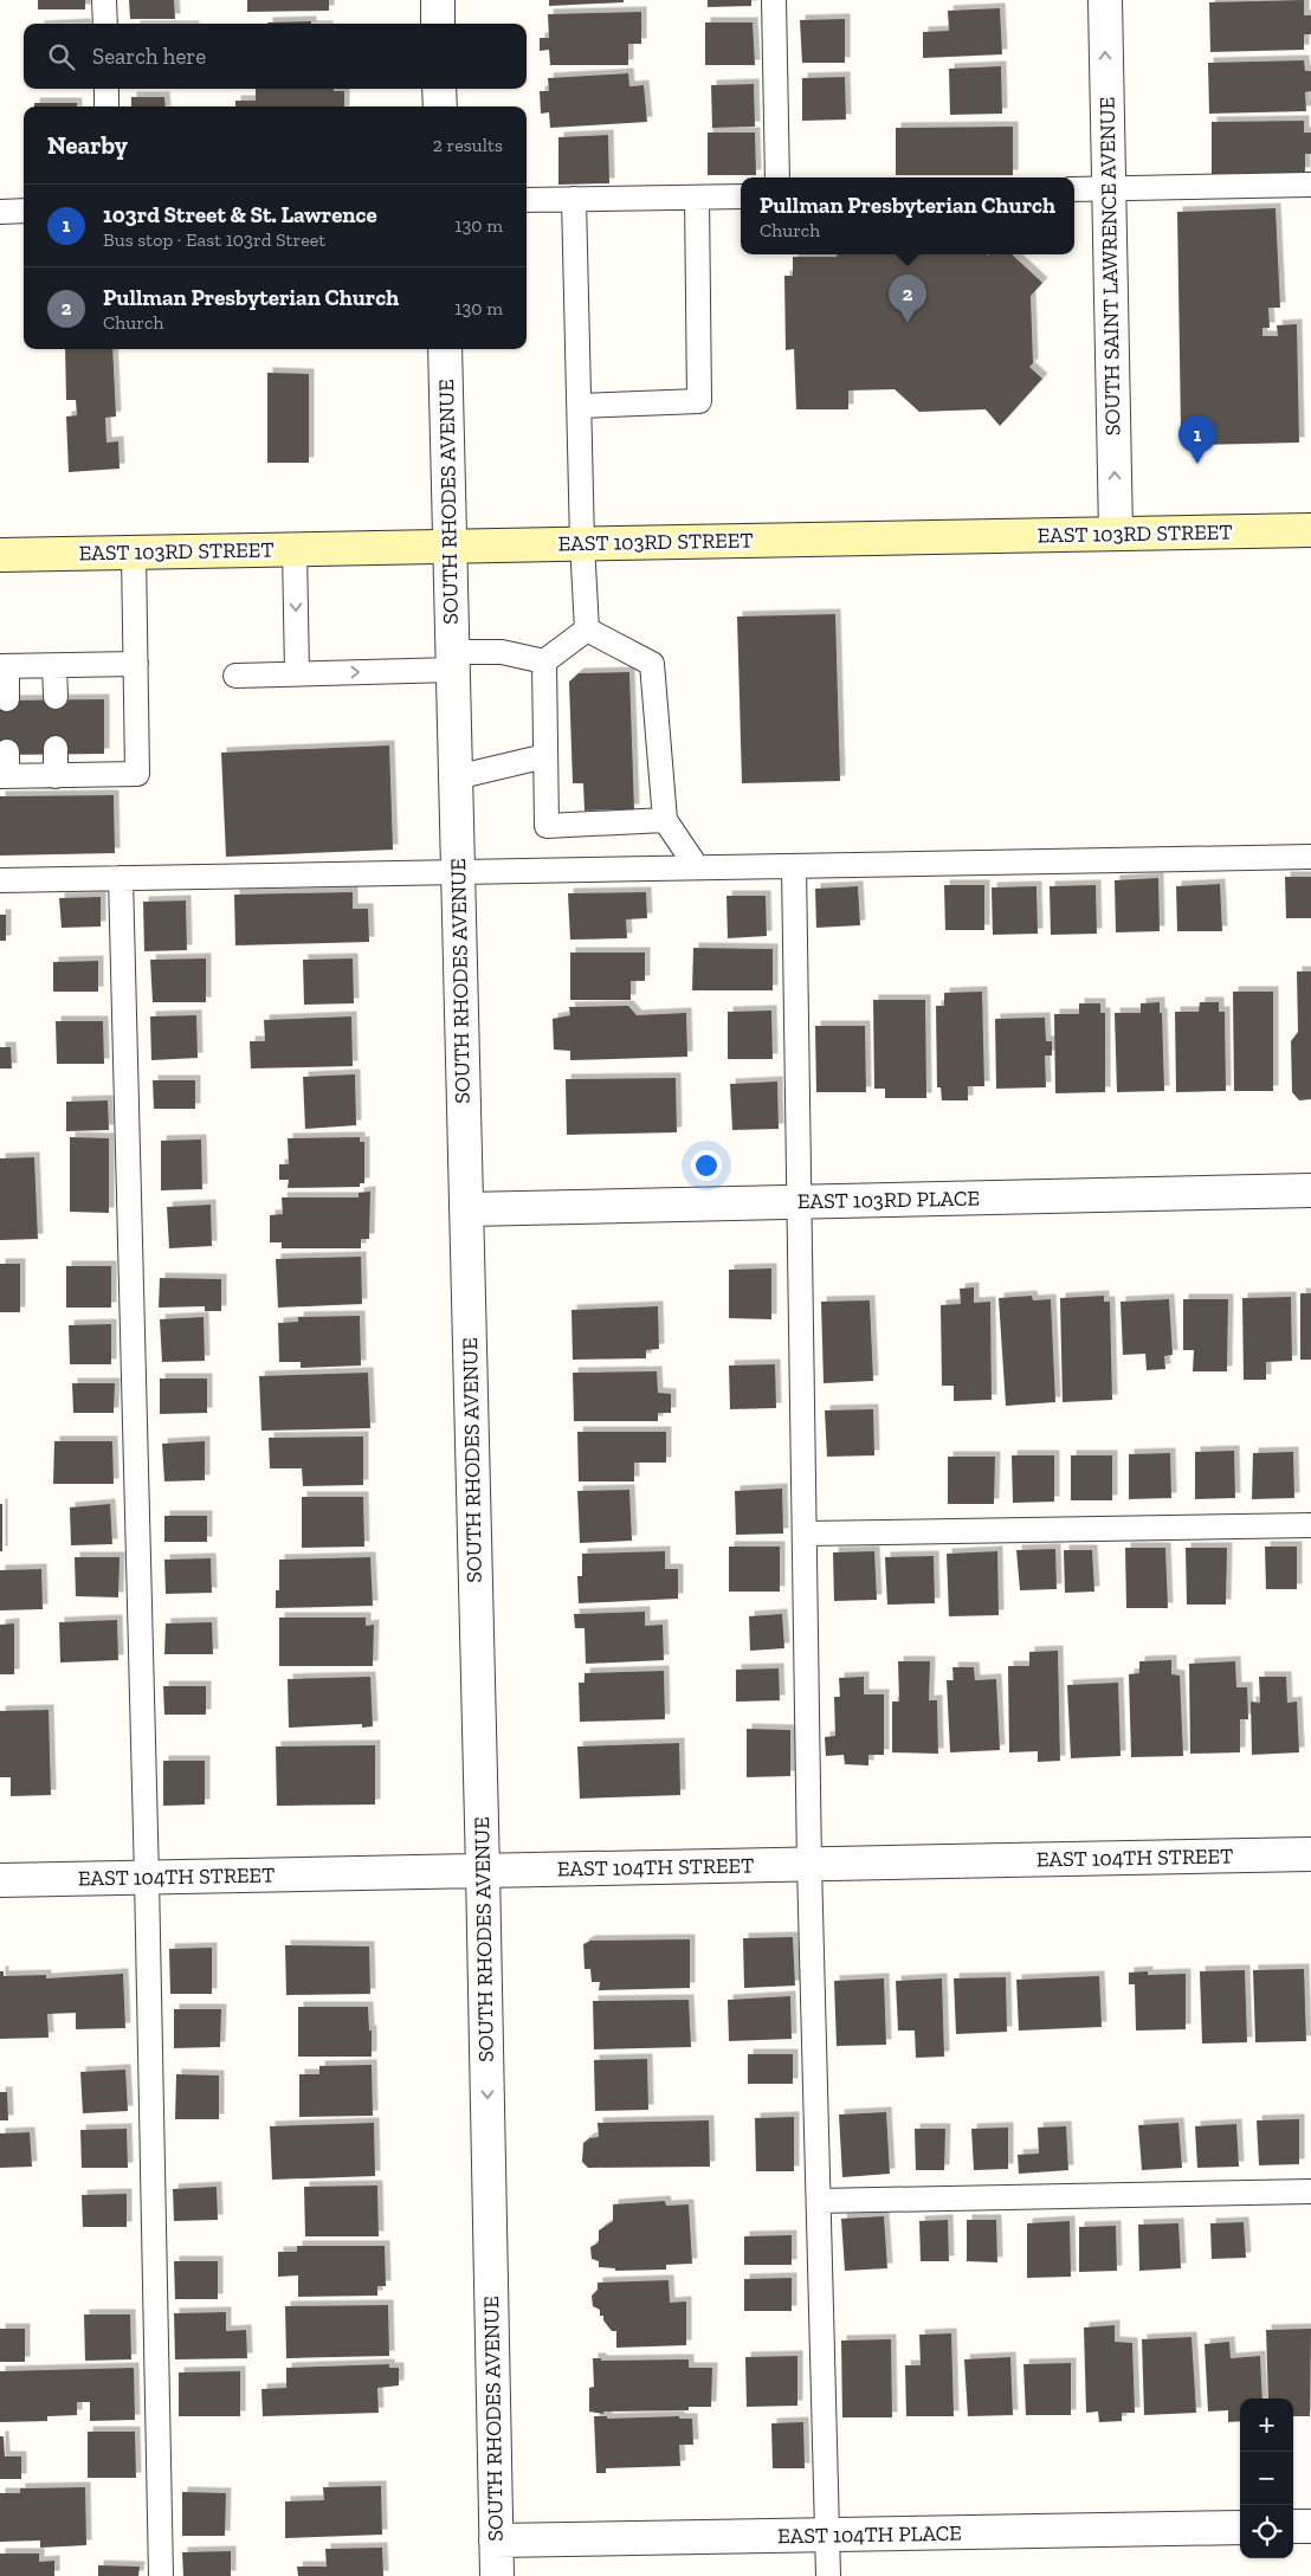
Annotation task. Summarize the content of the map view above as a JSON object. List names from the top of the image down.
{
  "streets": {
    "main road": ["EAST 103RD STREET"],
    "street": [
      "SOUTH SAINT LAWRENCE AVENUE",
      "SOUTH RHODES AVENUE",
      "EAST 103RD PLACE",
      "EAST 104TH STREET",
      "EAST 104TH PLACE"
    ]
  },
  "crossings": [
    ["SOUTH SAINT LAWRENCE AVENUE", "EAST 103RD STREET"],
    ["SOUTH RHODES AVENUE", "EAST 103RD STREET"],
    ["SOUTH RHODES AVENUE", "EAST 103RD PLACE"],
    ["SOUTH RHODES AVENUE", "EAST 104TH STREET"],
    ["SOUTH RHODES AVENUE", "EAST 104TH PLACE"]
  ],
  "one_way": ["SOUTH SAINT LAWRENCE AVENUE"],
  "page": {
    "search": "Search here",
    "heading": ["Nearby", "2 results"],
    "popup": ["Pullman Presbyterian Church", "Church"],
    "list": [
      {
        "mark": "1",
        "name": "103rd Street & St. Lawrence",
        "note": "Bus stop · East 103rd Street",
        "value": "130 m"
      },
      {
        "mark": "2",
        "name": "Pullman Presbyterian Church",
        "note": "Church",
        "value": "130 m"
      }
    ],
    "pins": ["2", "1"],
    "map_buttons": ["+", "−"]
  }
}
